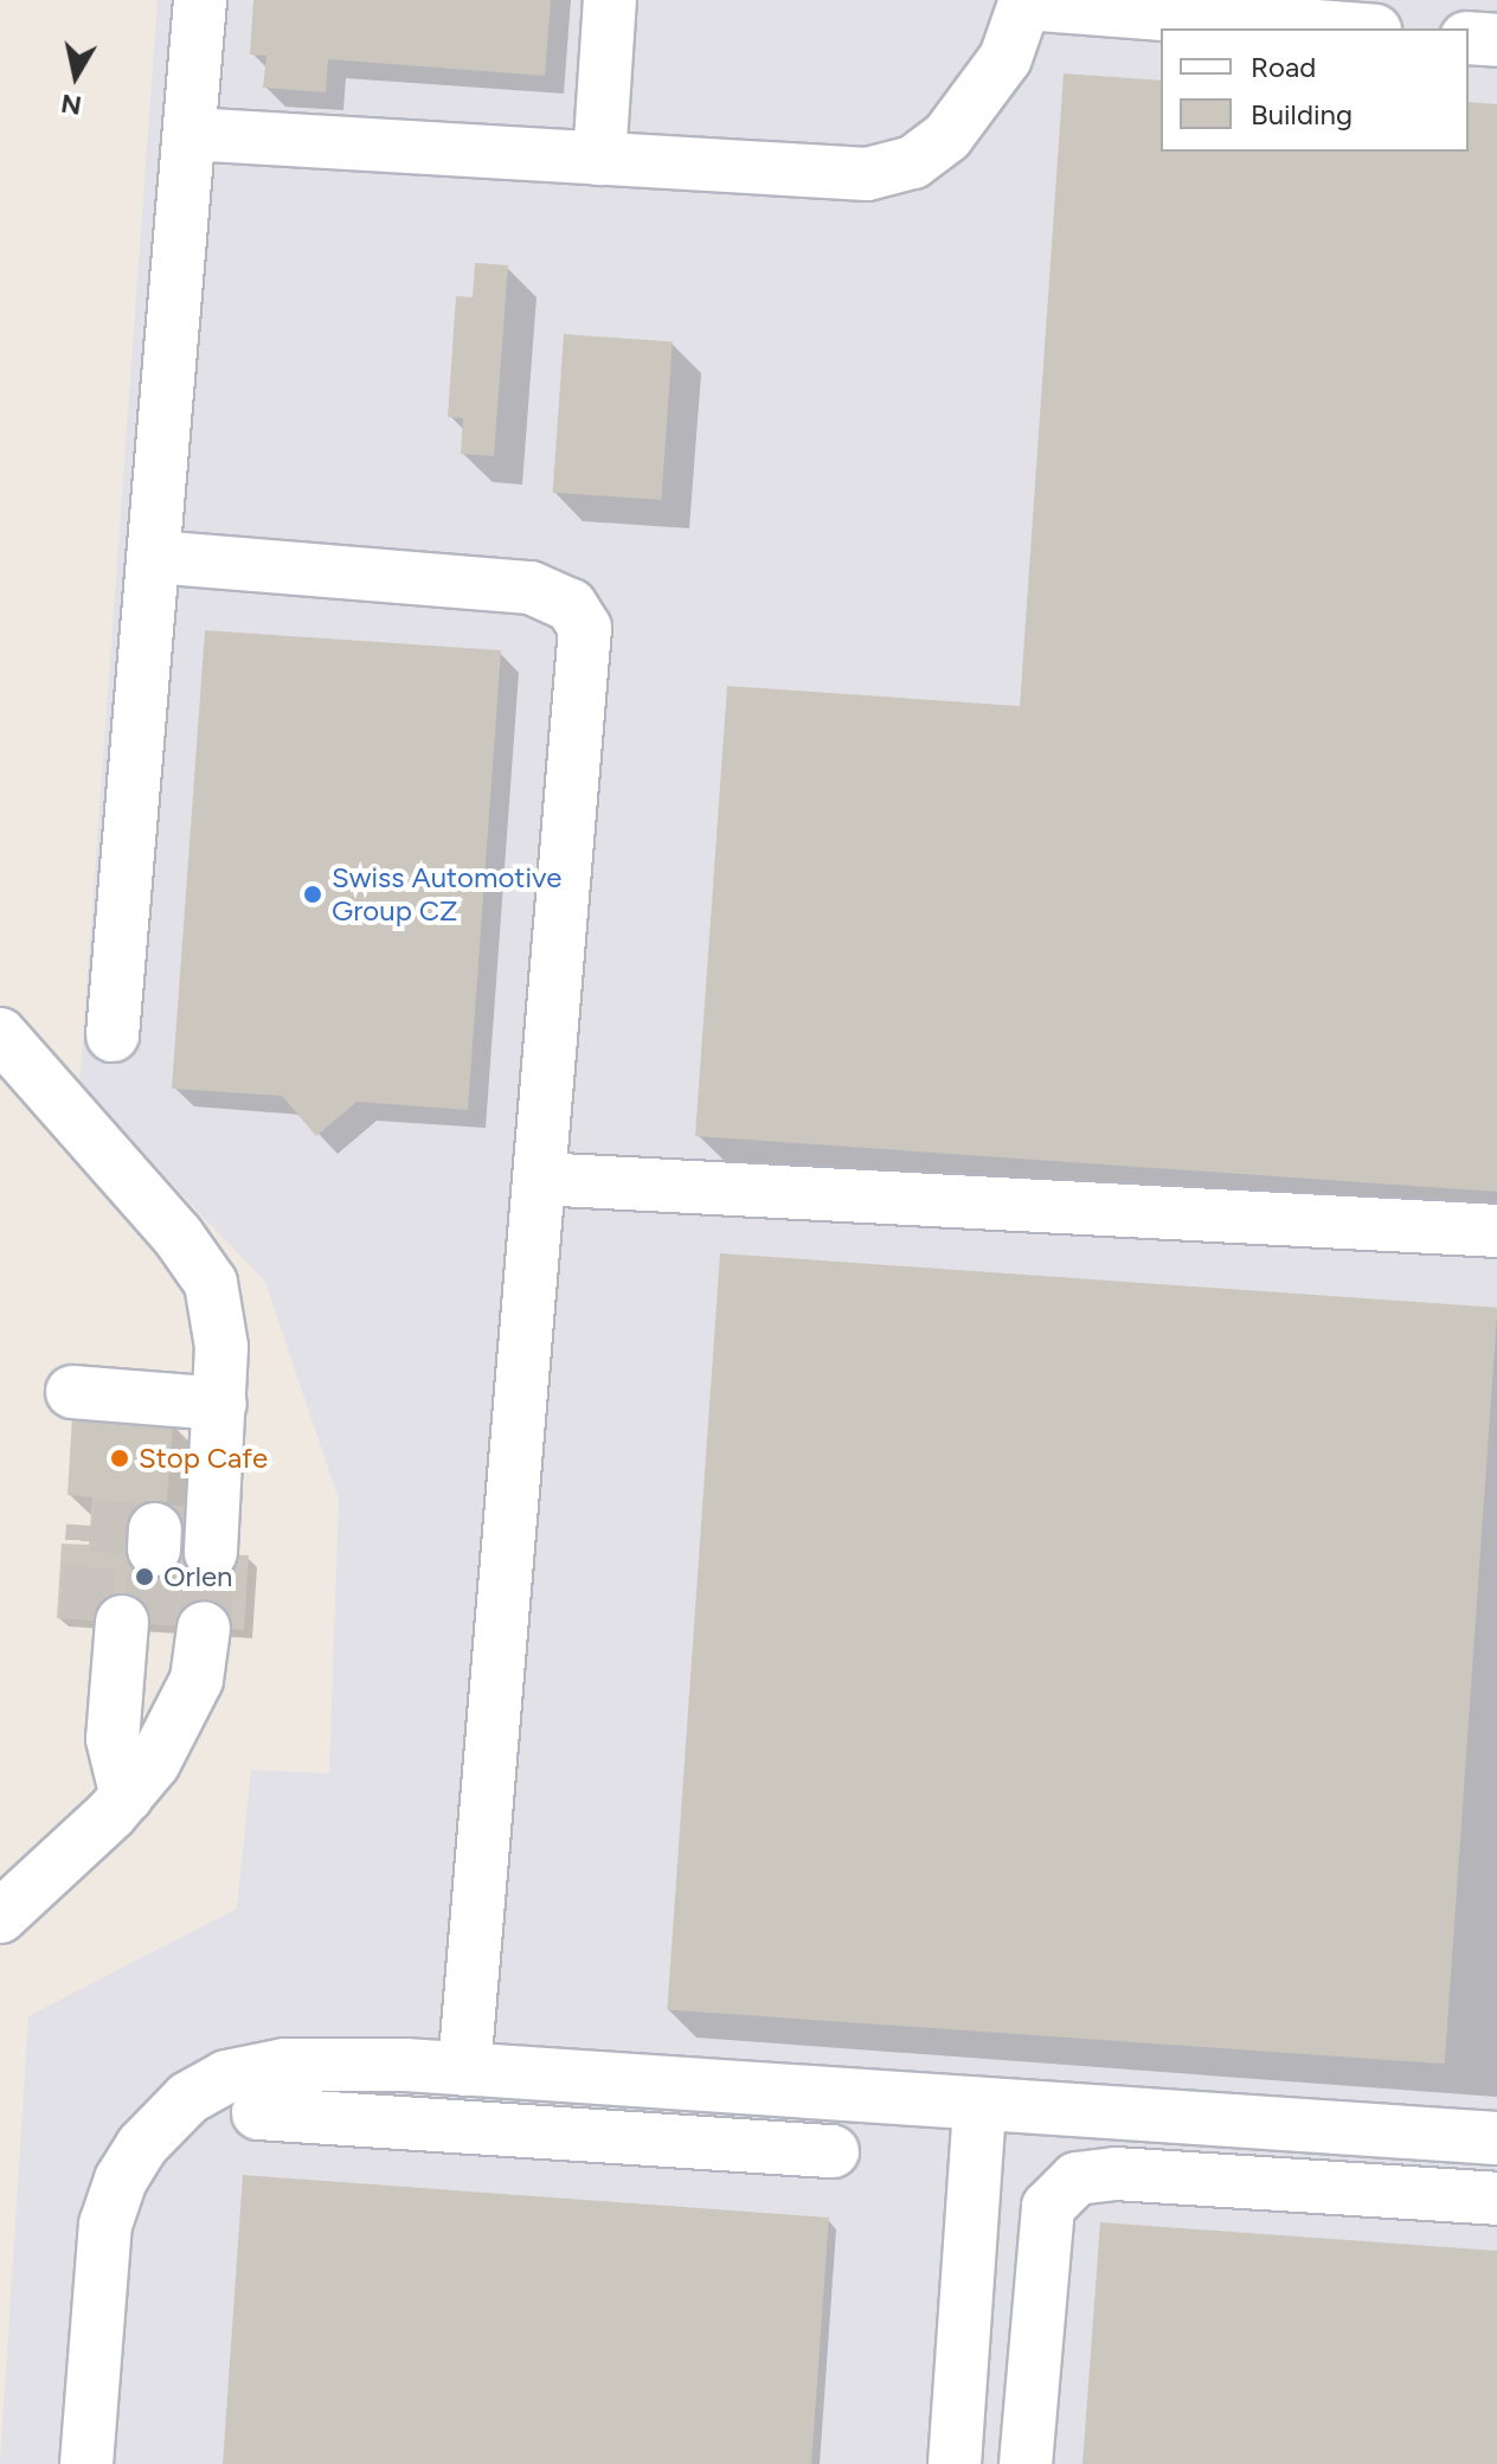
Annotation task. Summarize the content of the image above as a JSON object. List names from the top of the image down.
{
  "places": ["Swiss Automotive Group CZ", "Stop Cafe", "Orlen"],
  "legend": ["Road", "Building"],
  "north": "bottom"
}
